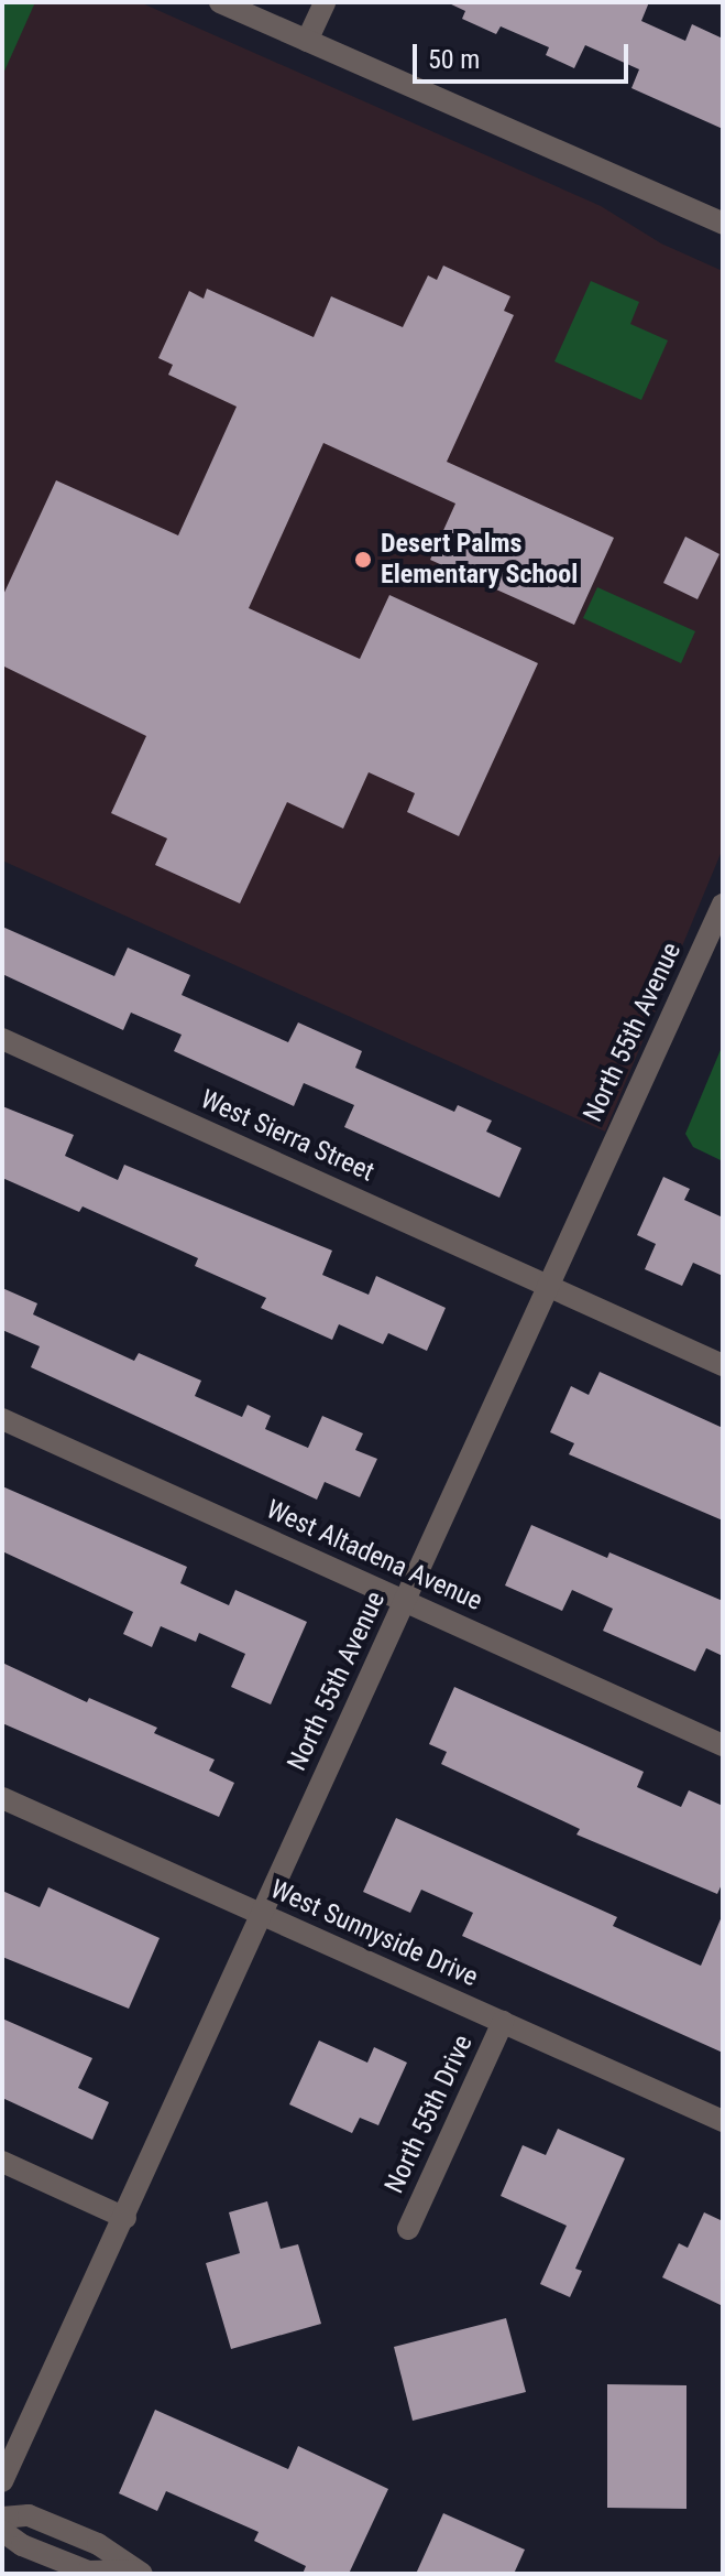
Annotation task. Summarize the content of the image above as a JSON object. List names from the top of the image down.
{
  "streets": {
    "street": [
      "North 55th Avenue",
      "West Sierra Street",
      "West Altadena Avenue",
      "West Sunnyside Drive",
      "North 55th Drive"
    ]
  },
  "crossings": [
    ["North 55th Avenue", "West Sierra Street"],
    ["North 55th Avenue", "West Altadena Avenue"],
    ["North 55th Avenue", "West Sunnyside Drive"],
    ["West Sunnyside Drive", "North 55th Drive"]
  ],
  "places": ["Desert Palms Elementary School"],
  "scale_bar": "50 m"
}
